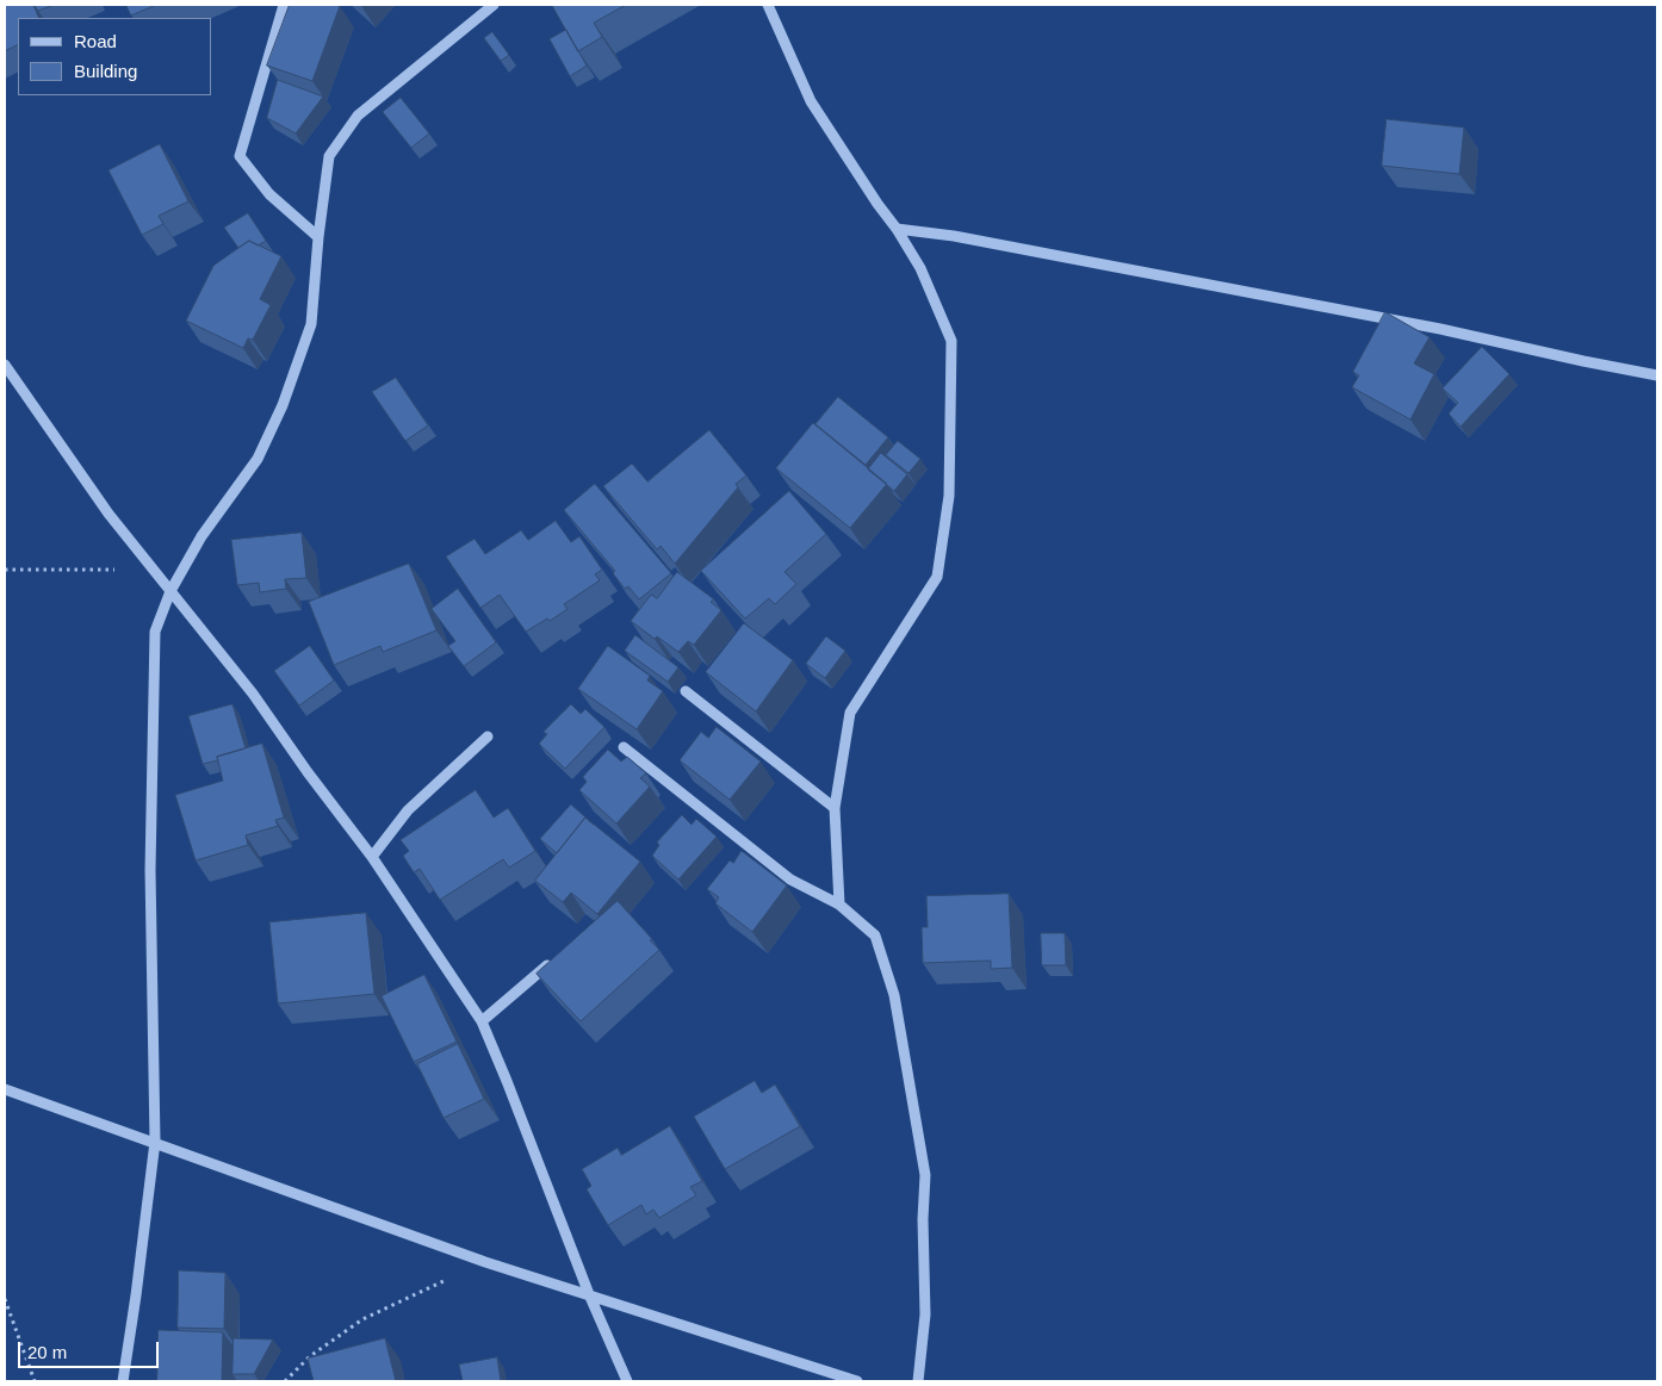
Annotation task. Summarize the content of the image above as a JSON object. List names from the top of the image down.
{
  "legend": ["Road", "Building"],
  "scale_bar": "20 m"
}
